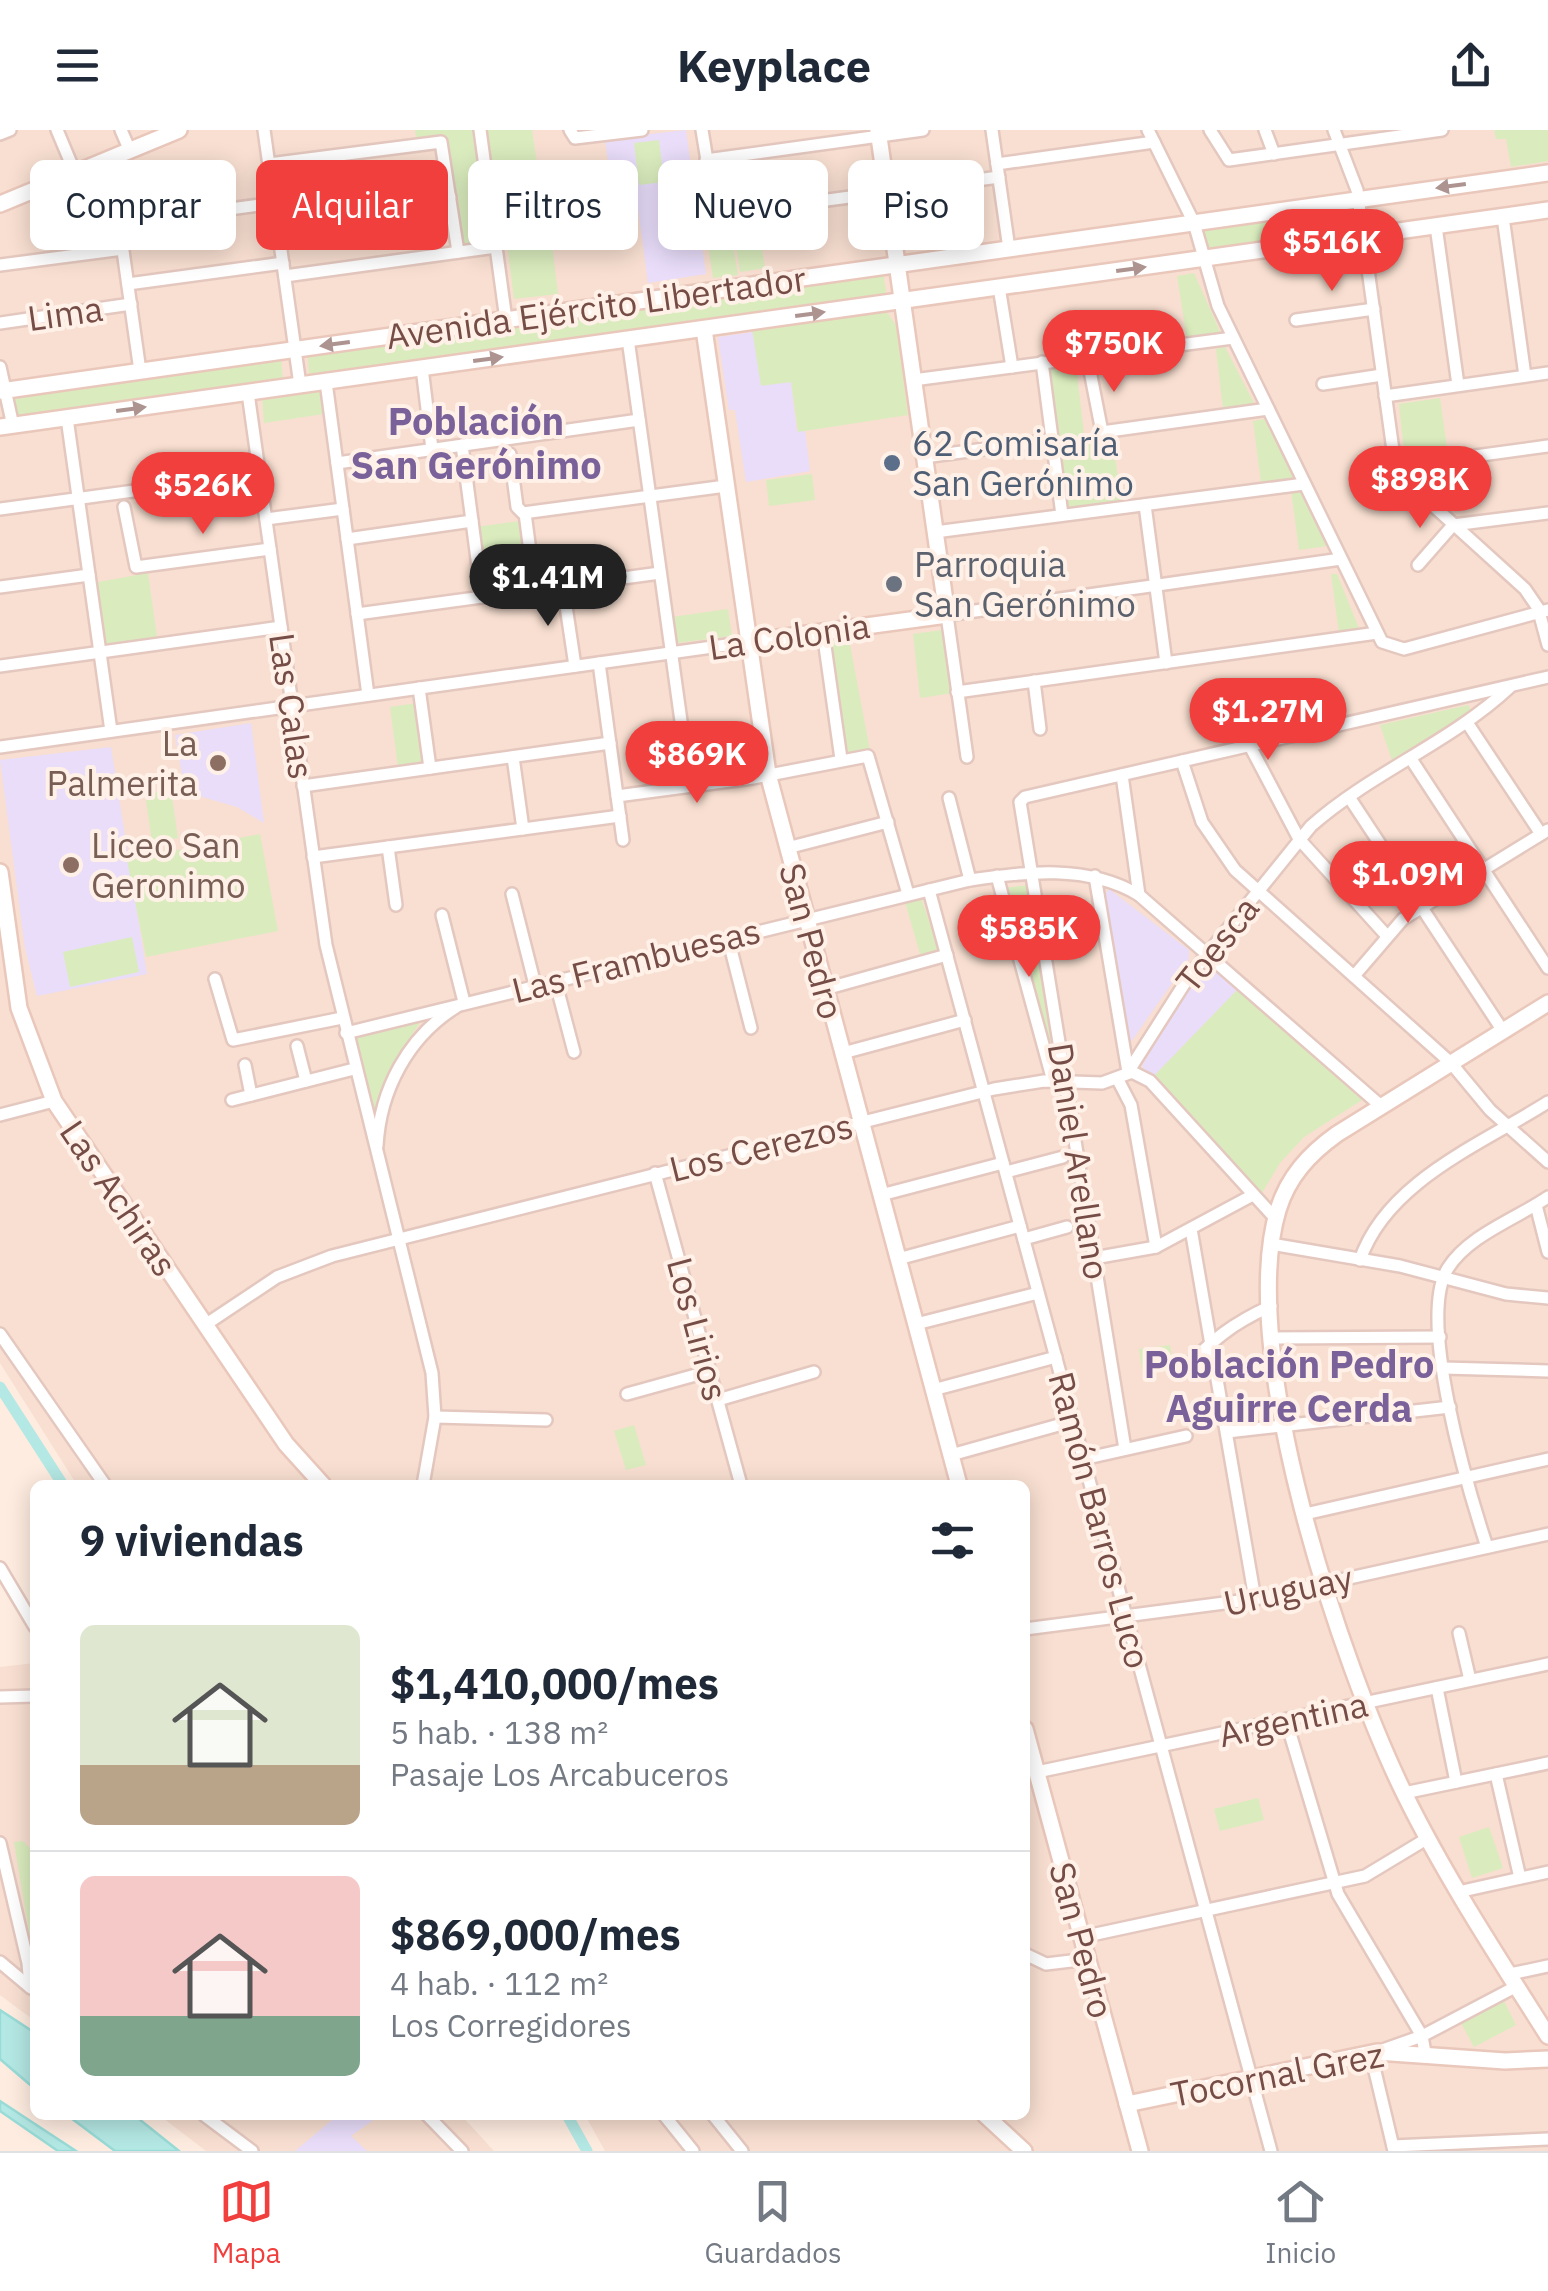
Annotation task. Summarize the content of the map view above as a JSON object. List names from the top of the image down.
{
  "streets": {
    "street": [
      "Avenida Ejército Libertador",
      "Lima",
      "La Colonia",
      "Las Calas",
      "San Pedro",
      "Toesca",
      "Las Frambuesas",
      "Los Cerezos",
      "Daniel Arellano",
      "Las Achiras",
      "Los Lirios",
      "Ramón Barros Luco",
      "Uruguay",
      "Argentina",
      "Tocornal Grez"
    ]
  },
  "crossings": [
    ["Avenida Ejército Libertador", "Las Calas"],
    ["Avenida Ejército Libertador", "San Pedro"],
    ["La Colonia", "Las Calas"],
    ["La Colonia", "San Pedro"],
    ["Las Calas", "Las Frambuesas"],
    ["Las Calas", "Los Cerezos"],
    ["San Pedro", "Las Frambuesas"],
    ["San Pedro", "Los Cerezos"],
    ["San Pedro", "Argentina"],
    ["San Pedro", "Tocornal Grez"],
    ["Toesca", "Las Frambuesas"],
    ["Toesca", "Los Cerezos"],
    ["Las Frambuesas", "Daniel Arellano"],
    ["Las Frambuesas", "Ramón Barros Luco"],
    ["Los Cerezos", "Daniel Arellano"],
    ["Los Cerezos", "Las Achiras"],
    ["Los Cerezos", "Los Lirios"],
    ["Los Cerezos", "Ramón Barros Luco"],
    ["Ramón Barros Luco", "Uruguay"],
    ["Ramón Barros Luco", "Argentina"],
    ["Ramón Barros Luco", "Tocornal Grez"]
  ],
  "districts": ["Población San Gerónimo", "Población Pedro Aguirre Cerda"],
  "places": [
    "62 Comisaría San Gerónimo",
    "Parroquia San Gerónimo",
    "La Palmerita",
    "Liceo San Geronimo"
  ],
  "page": {
    "header": "Keyplace",
    "chip": [
      "Comprar",
      "Alquilar",
      "Filtros",
      "Nuevo",
      "Piso"
    ],
    "price": [
      "$516K",
      "$750K",
      "$898K",
      "$526K",
      "$1.41M",
      "$1.27M",
      "$869K",
      "$1.09M",
      "$585K"
    ],
    "heading": "9 viviendas",
    "list": [
      {
        "name": "$1,410,000/mes",
        "note": "5 hab. · 138 m² · Pasaje Los Arcabuceros"
      },
      {
        "name": "$869,000/mes",
        "note": "4 hab. · 112 m² · Los Corregidores"
      }
    ],
    "tabs": ["Mapa", "Guardados", "Inicio"]
  }
}
